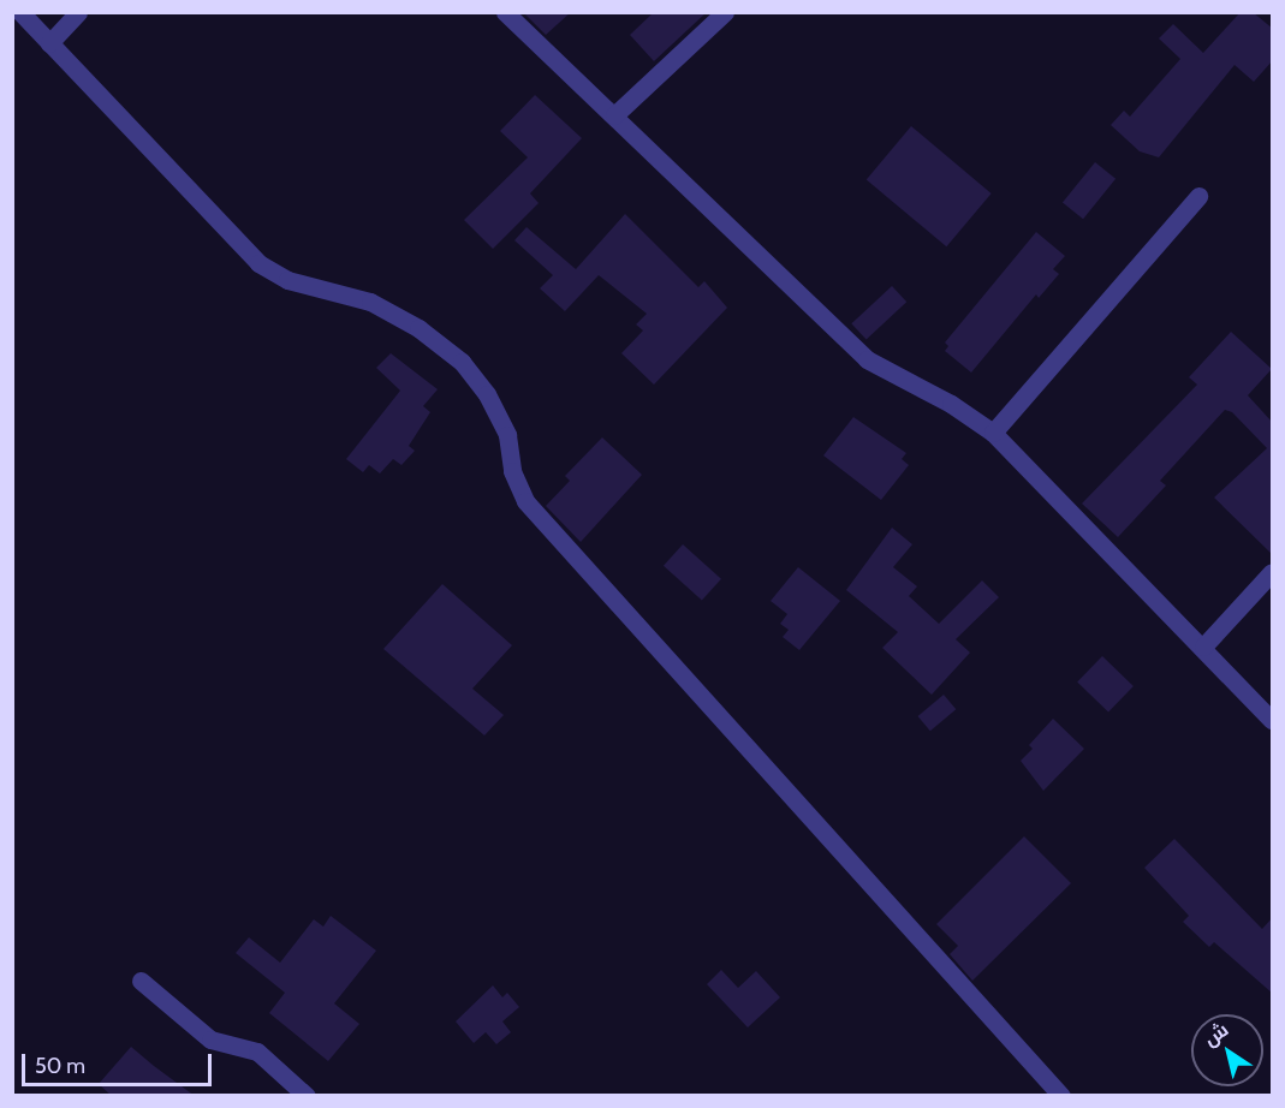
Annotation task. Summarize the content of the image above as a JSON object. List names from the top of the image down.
{
  "scale_bar": "50 m",
  "north": "top left"
}
